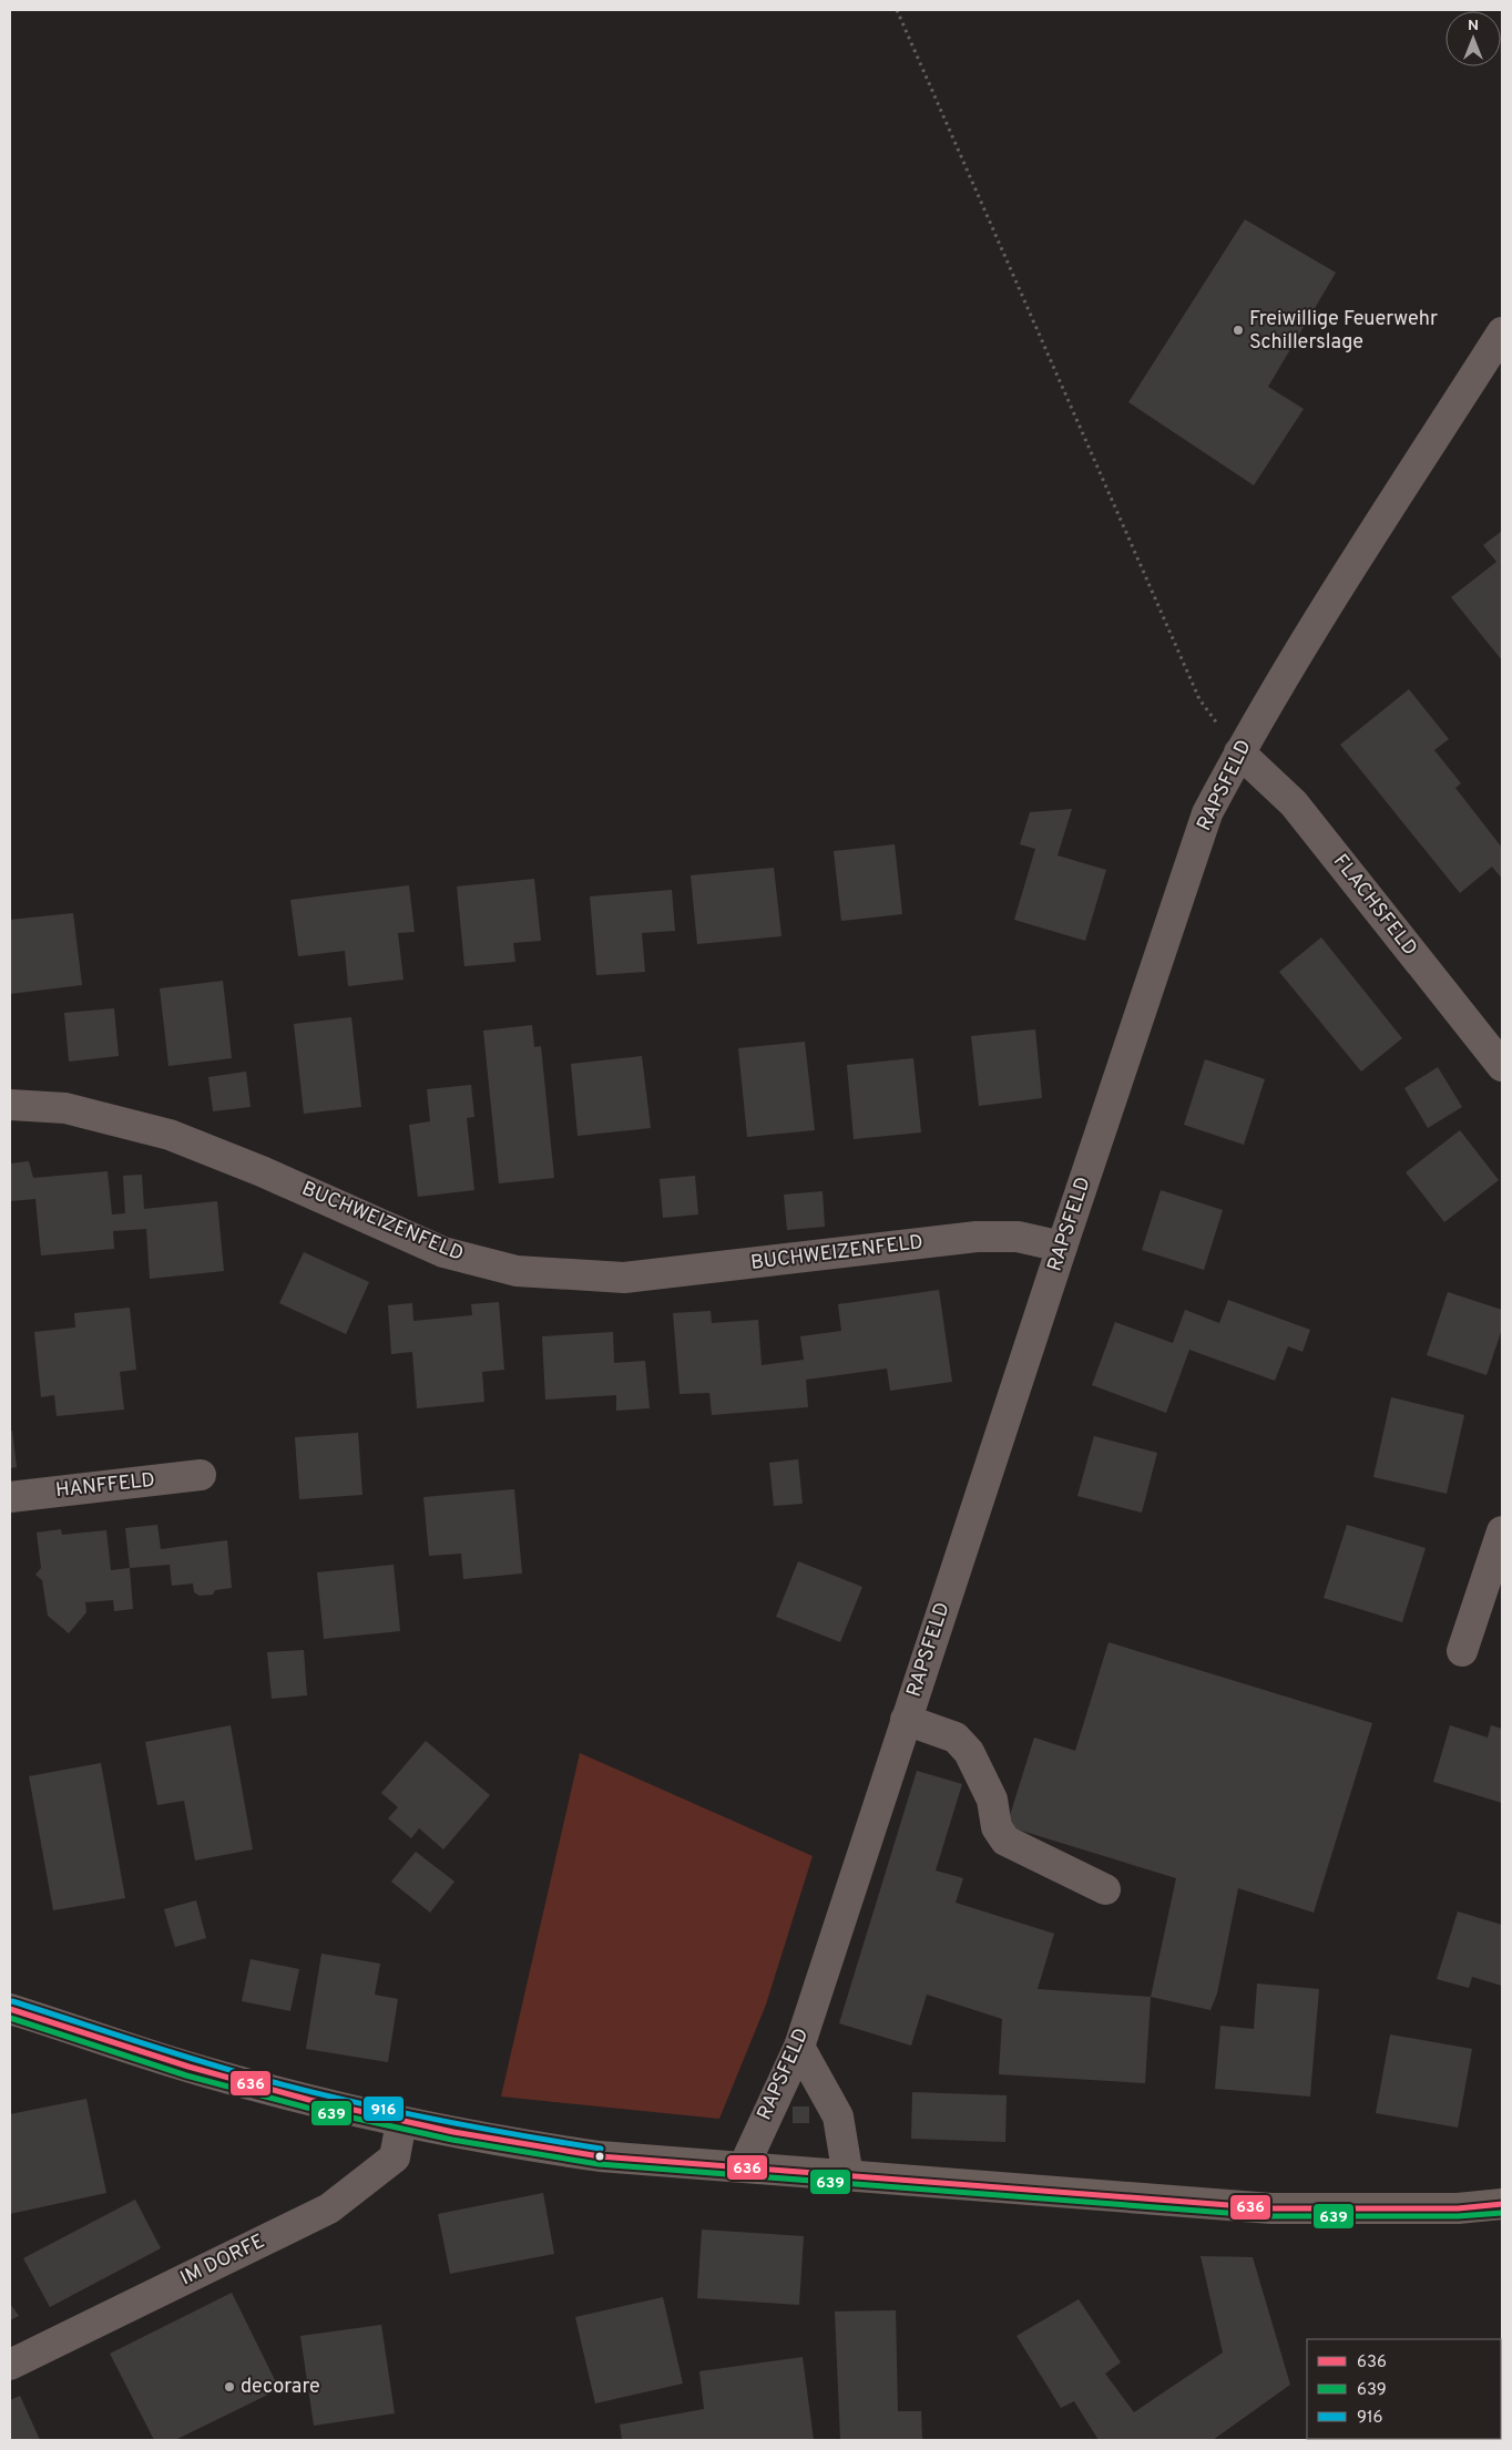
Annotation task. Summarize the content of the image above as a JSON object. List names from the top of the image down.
{
  "streets": {
    "street": [
      "RAPSFELD",
      "FLACHSFELD",
      "BUCHWEIZENFELD",
      "HANFFELD",
      "IM DORFE"
    ]
  },
  "crossings": [
    ["RAPSFELD", "FLACHSFELD"],
    ["RAPSFELD", "BUCHWEIZENFELD"]
  ],
  "places": ["Freiwillige Feuerwehr Schillerslage", "decorare"],
  "lines": ["transit line 916", "transit line 636", "transit line 639"],
  "legend": ["636", "639", "916"],
  "north": "top"
}
